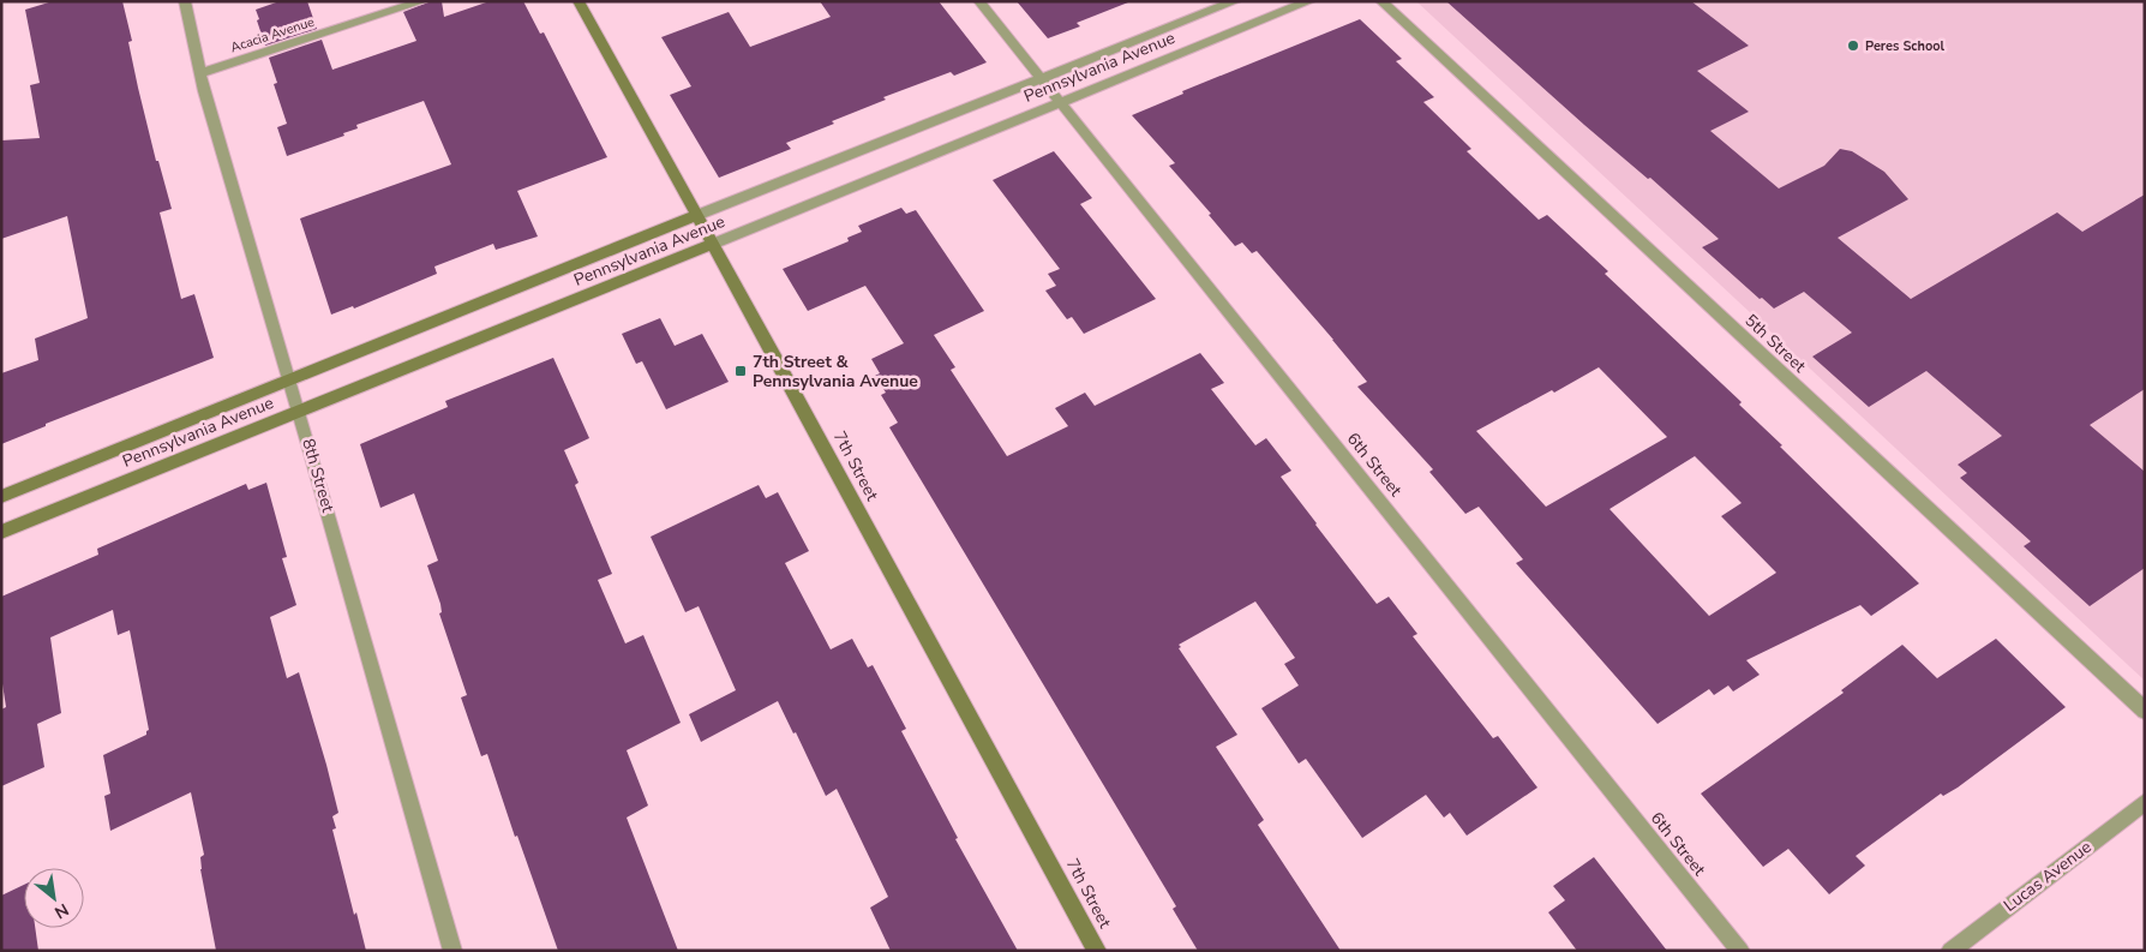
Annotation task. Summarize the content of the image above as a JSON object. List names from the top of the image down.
{
  "streets": {
    "street": [
      "Acacia Avenue",
      "Pennsylvania Avenue",
      "5th Street",
      "6th Street",
      "7th Street",
      "8th Street",
      "Lucas Avenue"
    ]
  },
  "crossings": [
    ["Acacia Avenue", "8th Street"],
    ["Pennsylvania Avenue", "6th Street"],
    ["Pennsylvania Avenue", "7th Street"],
    ["Pennsylvania Avenue", "8th Street"]
  ],
  "places": {
    "other": ["Peres School"],
    "transit": ["7th Street & Pennsylvania Avenue"]
  },
  "north": "bottom right"
}
